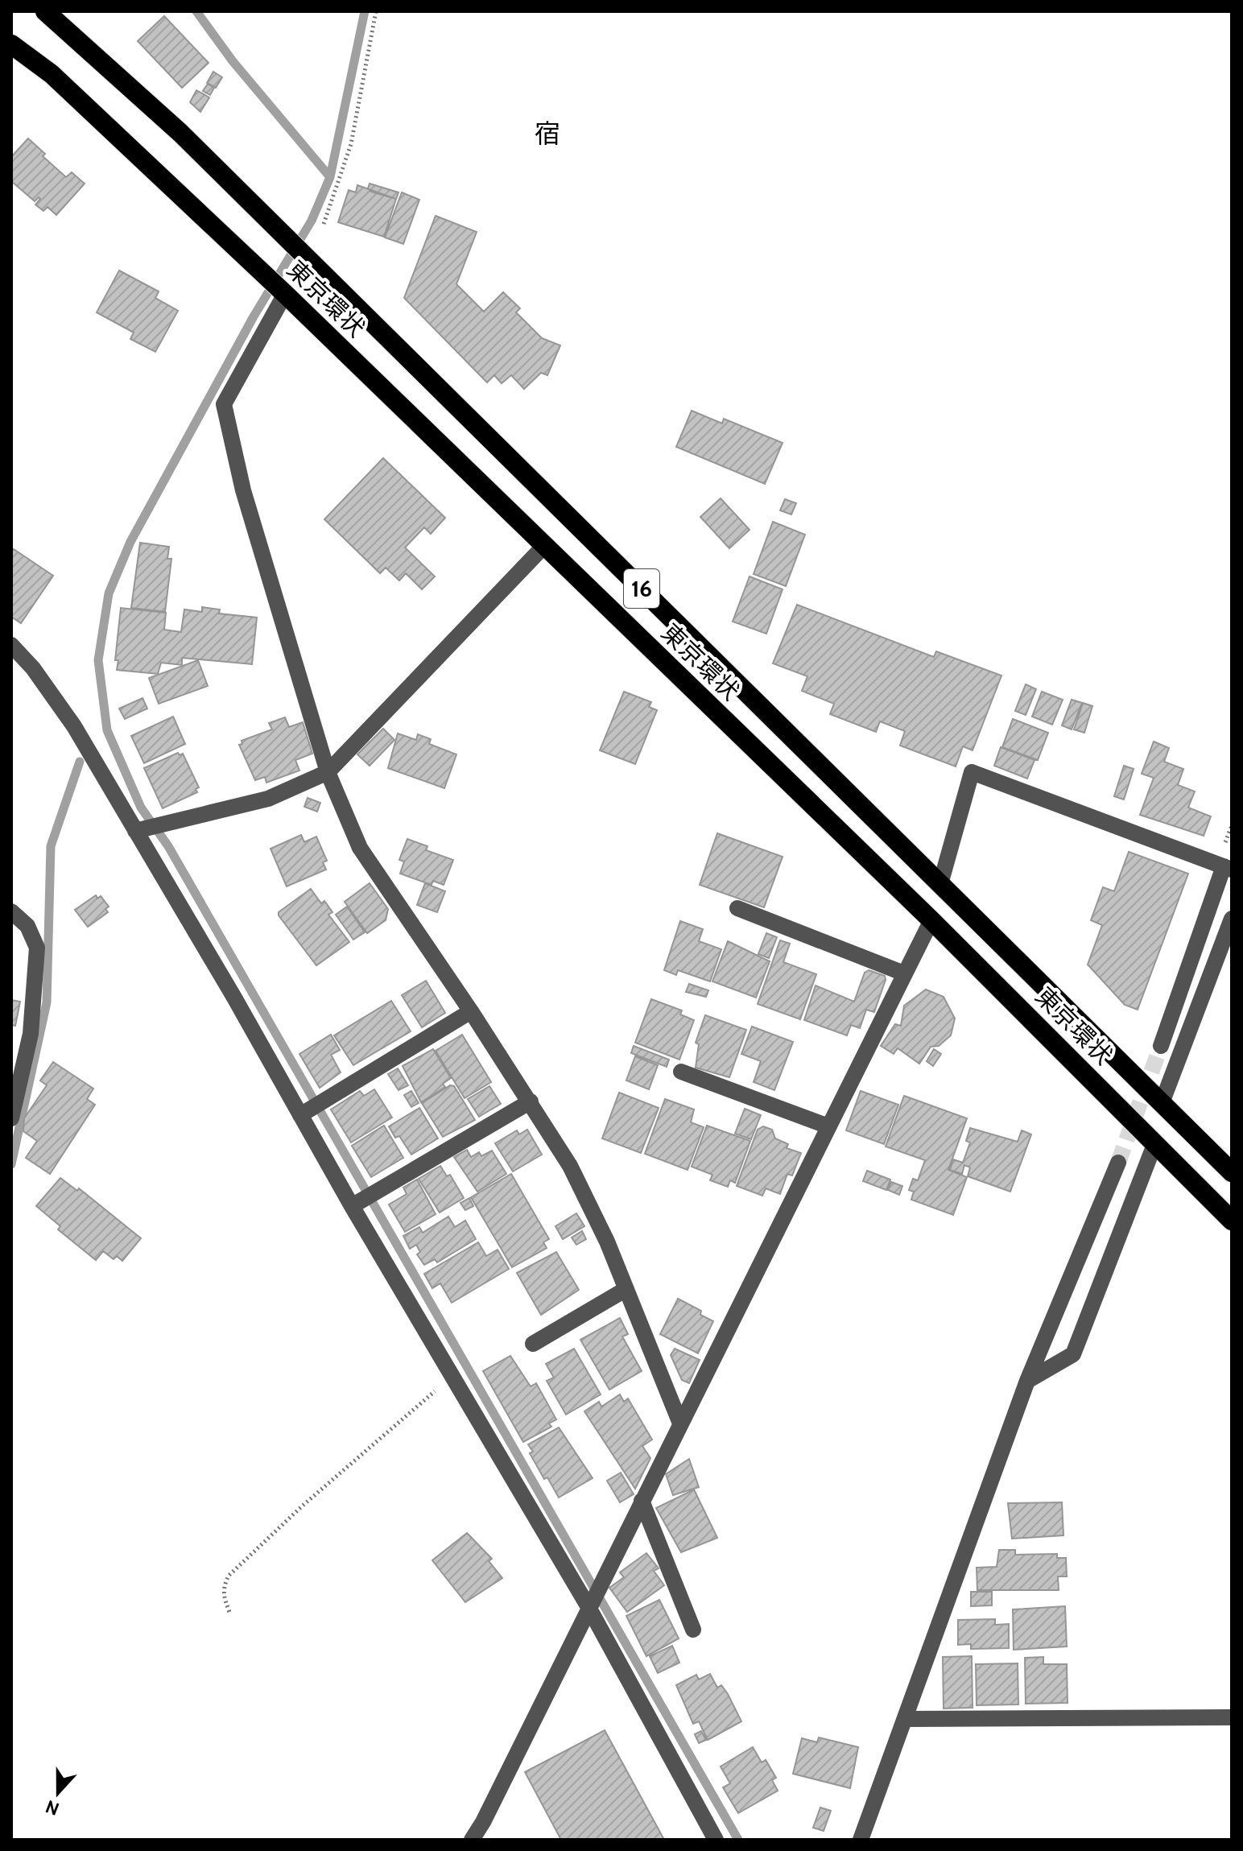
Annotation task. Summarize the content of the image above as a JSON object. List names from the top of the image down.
{
  "streets": {
    "highway": ["東京環状", "16"]
  },
  "districts": ["宿"],
  "north": "bottom"
}
